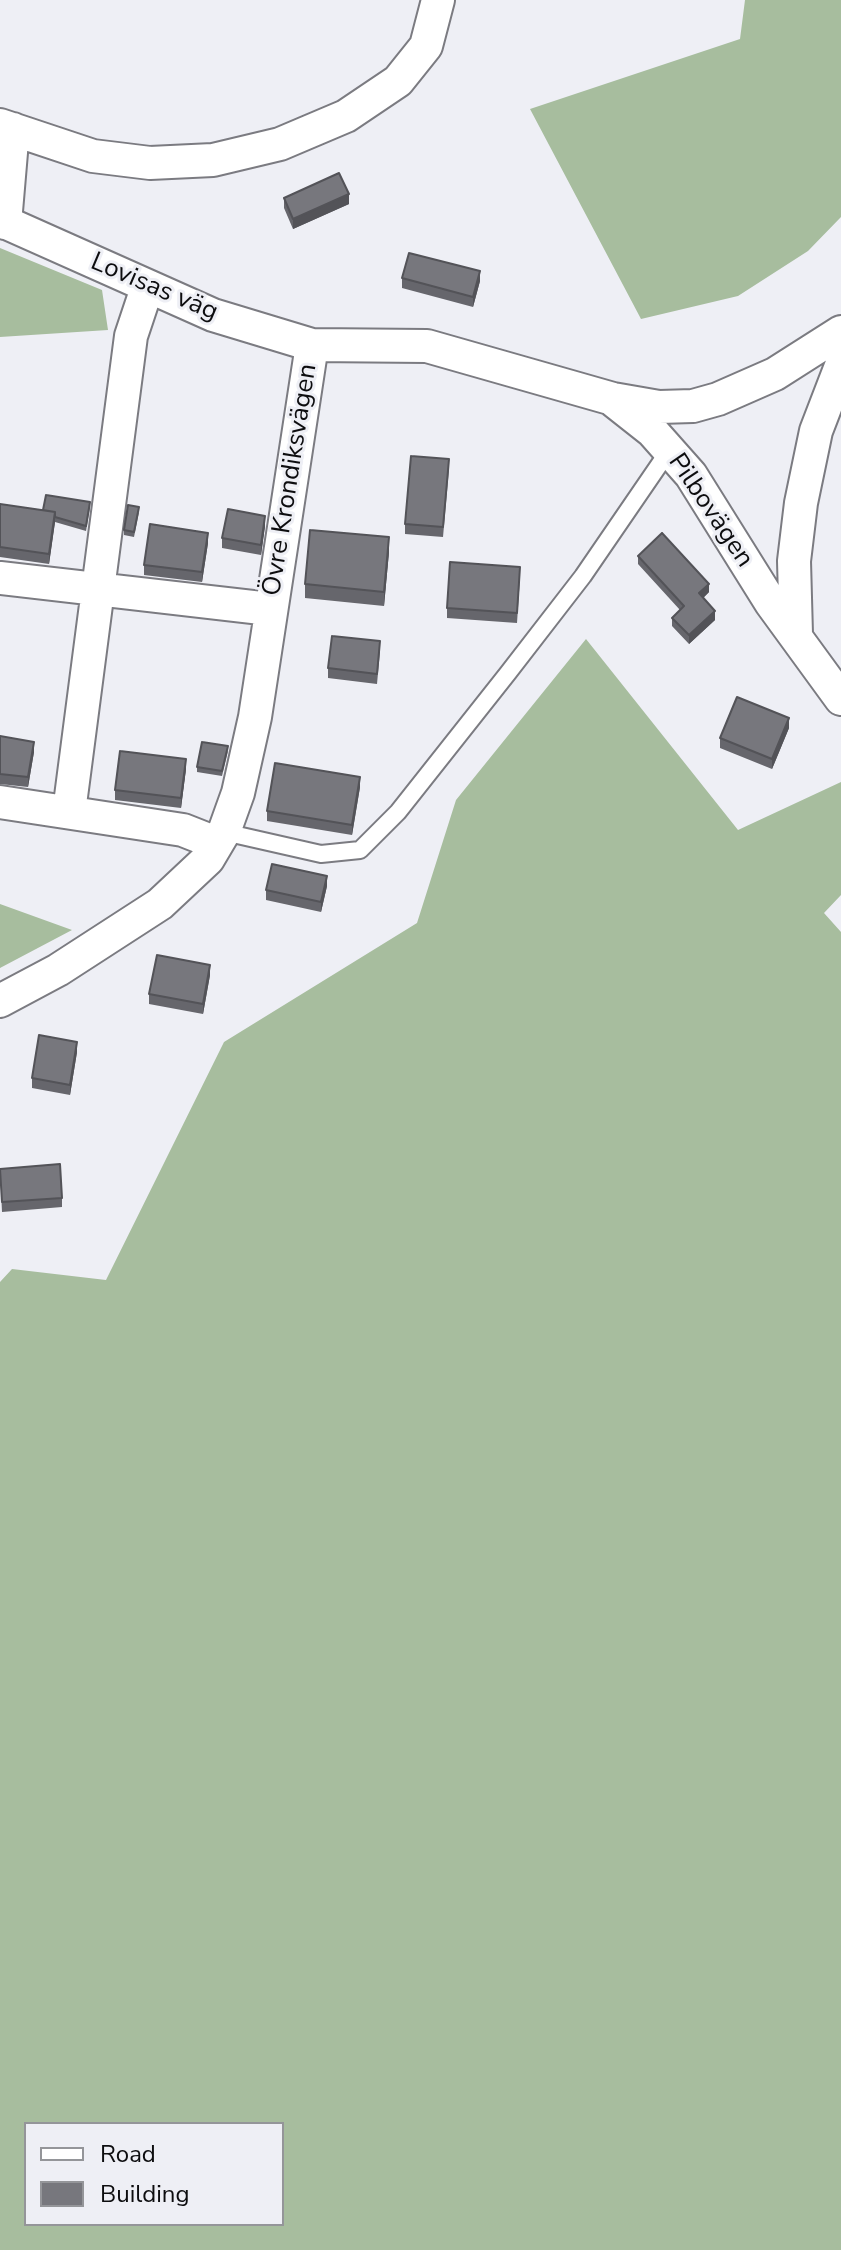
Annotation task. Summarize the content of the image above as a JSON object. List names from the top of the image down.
{
  "streets": {
    "street": ["Lovisas väg", "Övre Krondiksvägen", "Pilbovägen"]
  },
  "crossings": [
    ["Lovisas väg", "Övre Krondiksvägen"],
    ["Övre Krondiksvägen", "Pilbovägen"]
  ],
  "legend": ["Road", "Building"]
}
